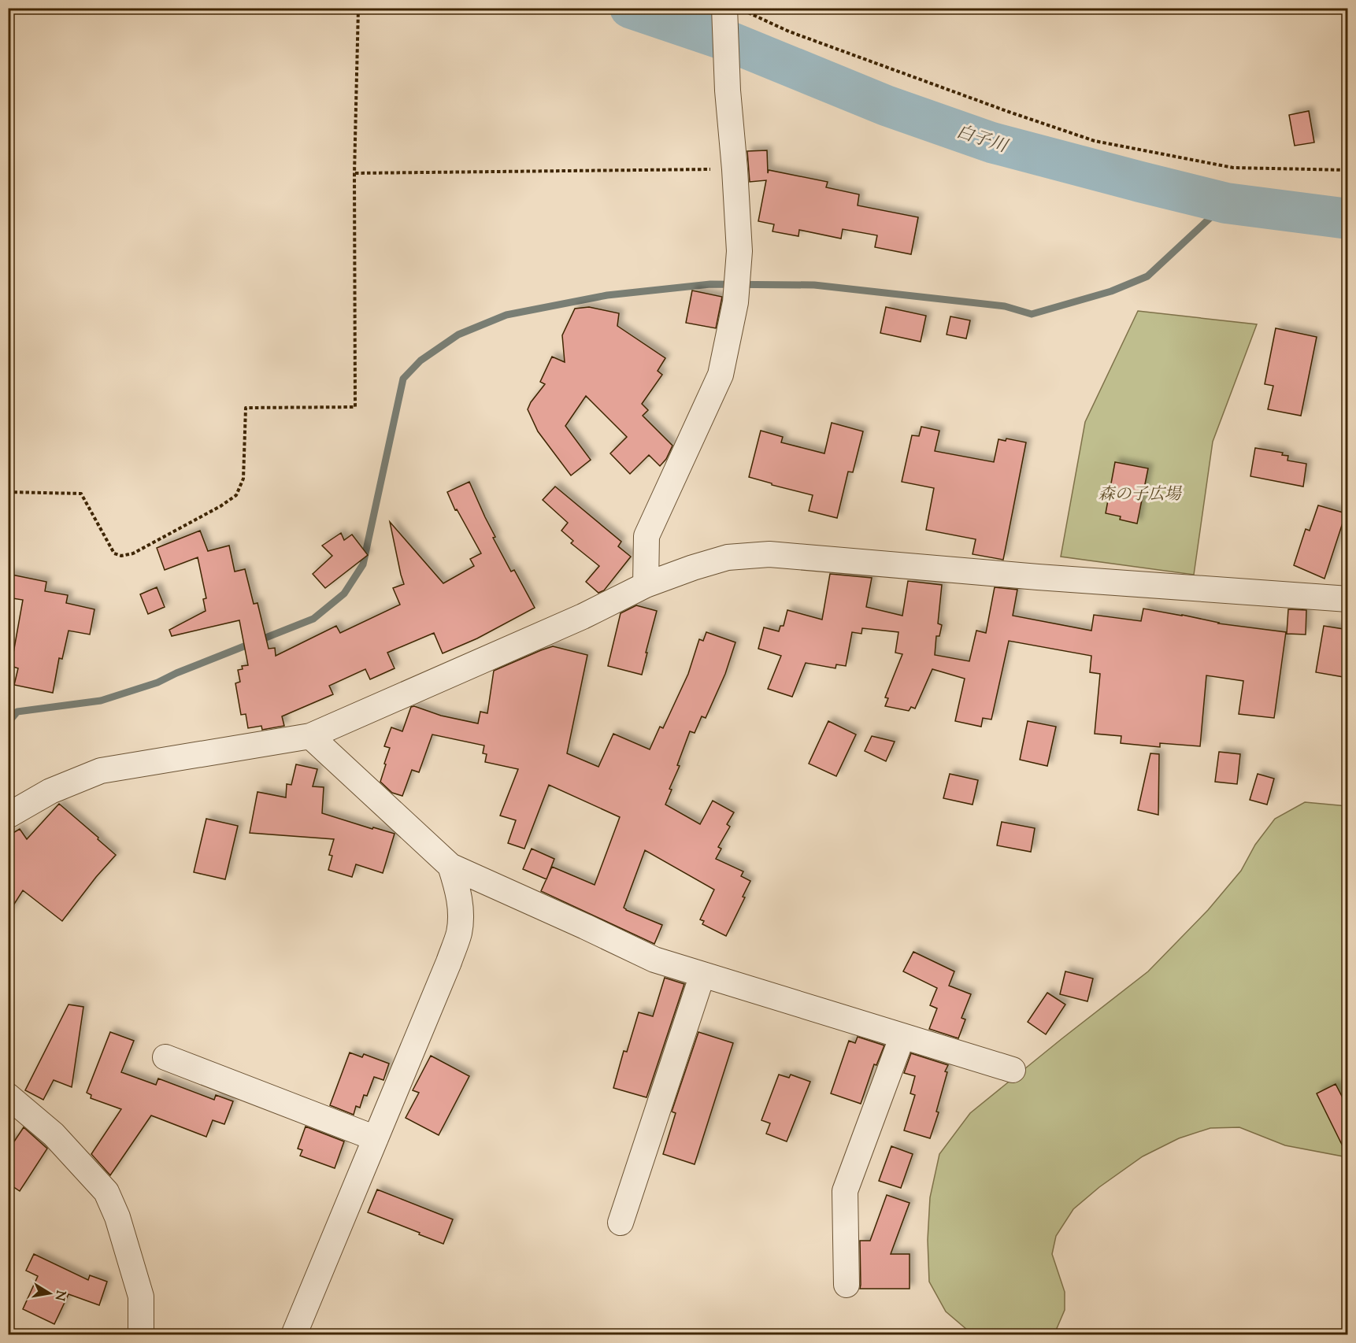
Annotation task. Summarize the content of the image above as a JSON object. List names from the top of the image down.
{
  "water": ["白子川"],
  "parks": ["森の子広場"],
  "north": "right"
}
